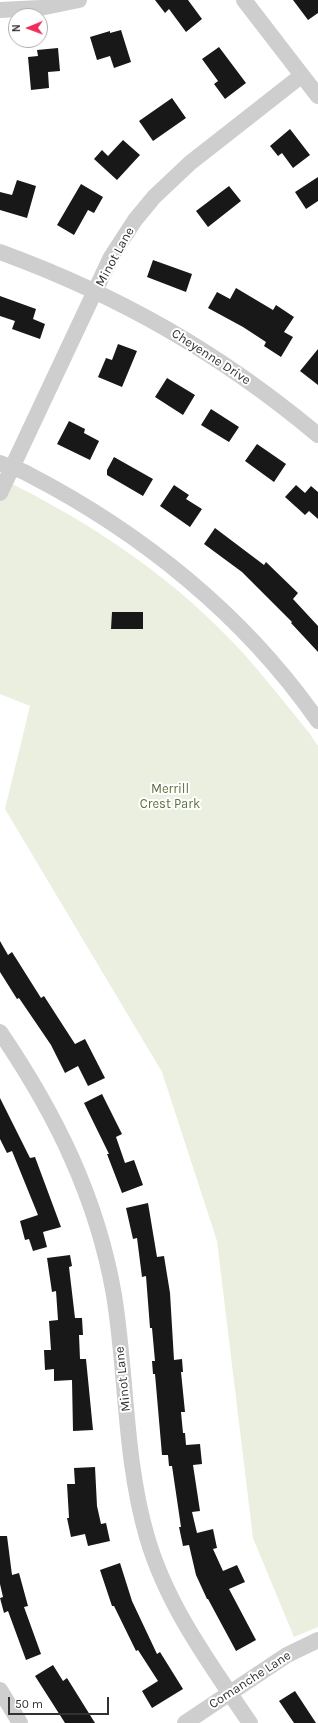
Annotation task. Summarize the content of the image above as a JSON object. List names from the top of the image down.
{
  "streets": {
    "street": ["Minot Lane", "Cheyenne Drive", "Comanche Lane"]
  },
  "crossings": [
    ["Minot Lane", "Cheyenne Drive"],
    ["Minot Lane", "Comanche Lane"]
  ],
  "parks": ["Merrill Crest Park"],
  "scale_bar": "50 m",
  "north": "left"
}
